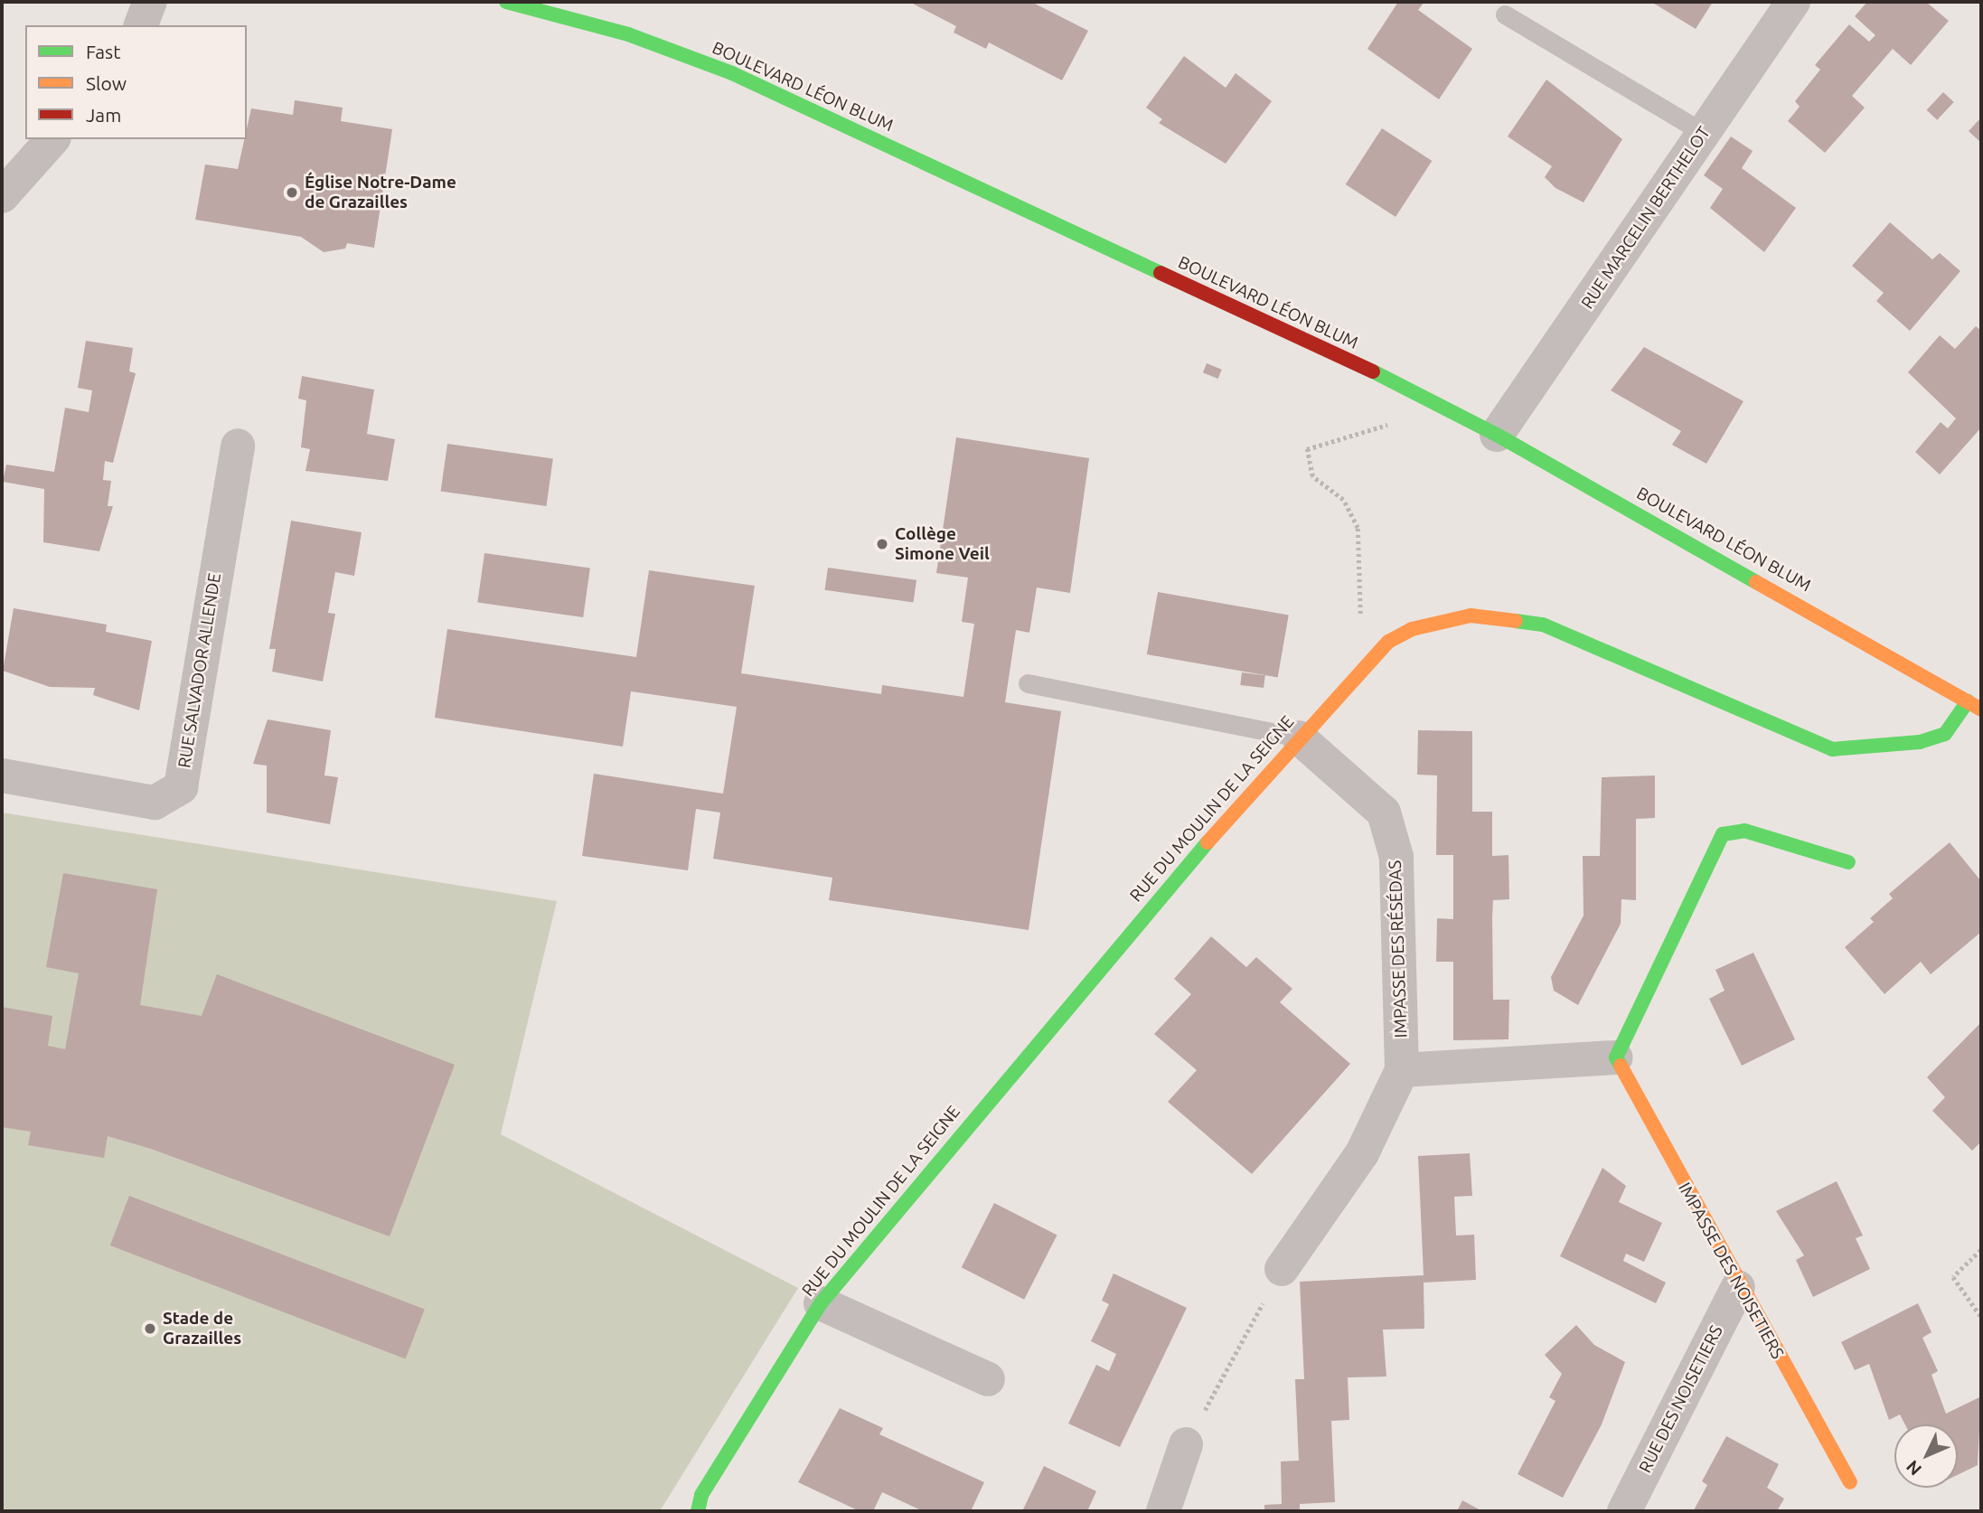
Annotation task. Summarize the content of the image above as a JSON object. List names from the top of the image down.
{
  "streets": {
    "street": [
      "BOULEVARD LÉON BLUM",
      "RUE MARCELIN BERTHELOT",
      "RUE SALVADOR ALLENDE",
      "RUE DU MOULIN DE LA SEIGNE",
      "IMPASSE DES RÉSÉDAS",
      "IMPASSE DES NOISETIERS",
      "RUE DES NOISETIERS"
    ]
  },
  "crossings": [
    ["BOULEVARD LÉON BLUM", "RUE MARCELIN BERTHELOT"],
    ["BOULEVARD LÉON BLUM", "RUE DU MOULIN DE LA SEIGNE"],
    ["RUE DU MOULIN DE LA SEIGNE", "IMPASSE DES RÉSÉDAS"],
    ["IMPASSE DES NOISETIERS", "RUE DES NOISETIERS"]
  ],
  "places": ["Église Notre-Dame de Grazailles", "Collège Simone Veil", "Stade de Grazailles"],
  "legend": ["Fast", "Slow", "Jam"],
  "north": "bottom left"
}
